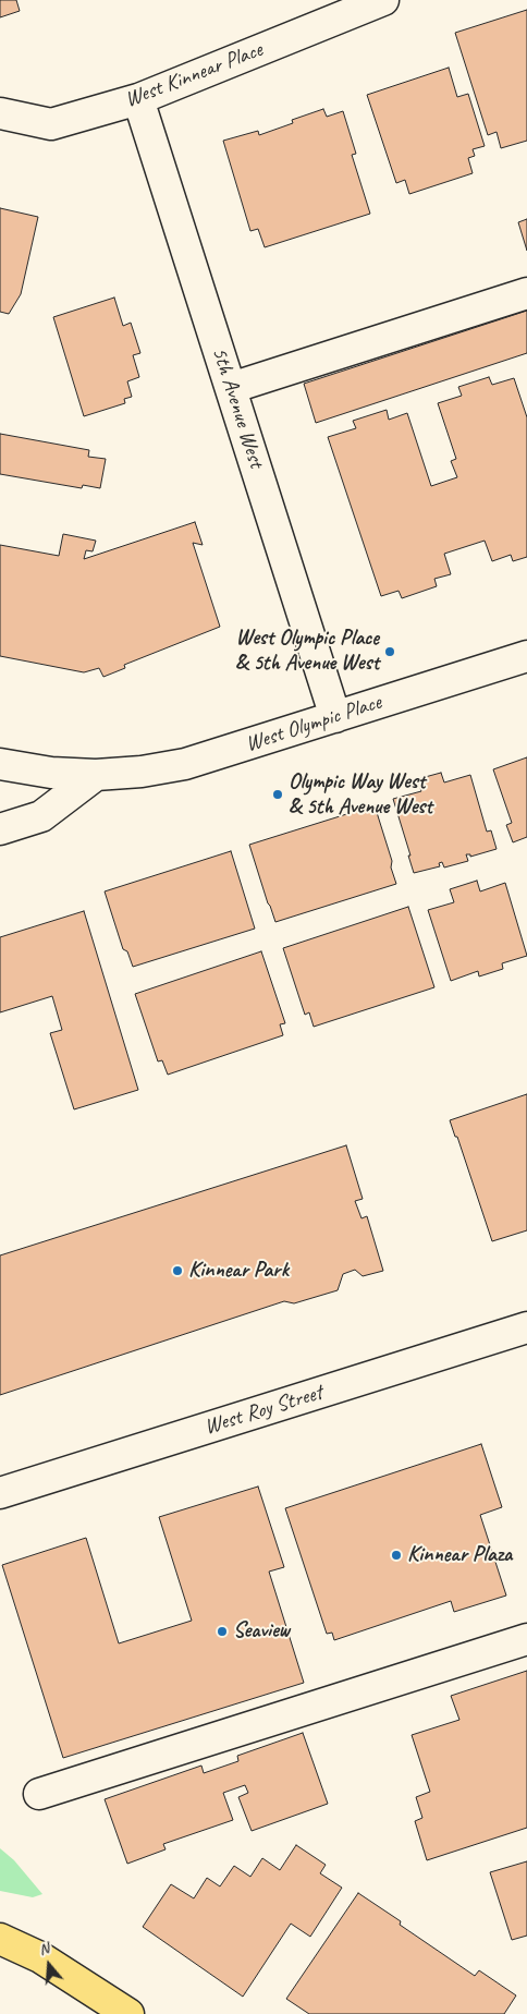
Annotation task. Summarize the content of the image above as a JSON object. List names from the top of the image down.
{
  "streets": {
    "street": [
      "West Kinnear Place",
      "5th Avenue West",
      "West Olympic Place",
      "West Roy Street"
    ]
  },
  "crossings": [
    ["West Kinnear Place", "5th Avenue West"],
    ["5th Avenue West", "West Olympic Place"]
  ],
  "places": [
    "West Olympic Place & 5th Avenue West",
    "Olympic Way West & 5th Avenue West",
    "Kinnear Park",
    "Kinnear Plaza",
    "Seaview"
  ],
  "north": "top"
}
